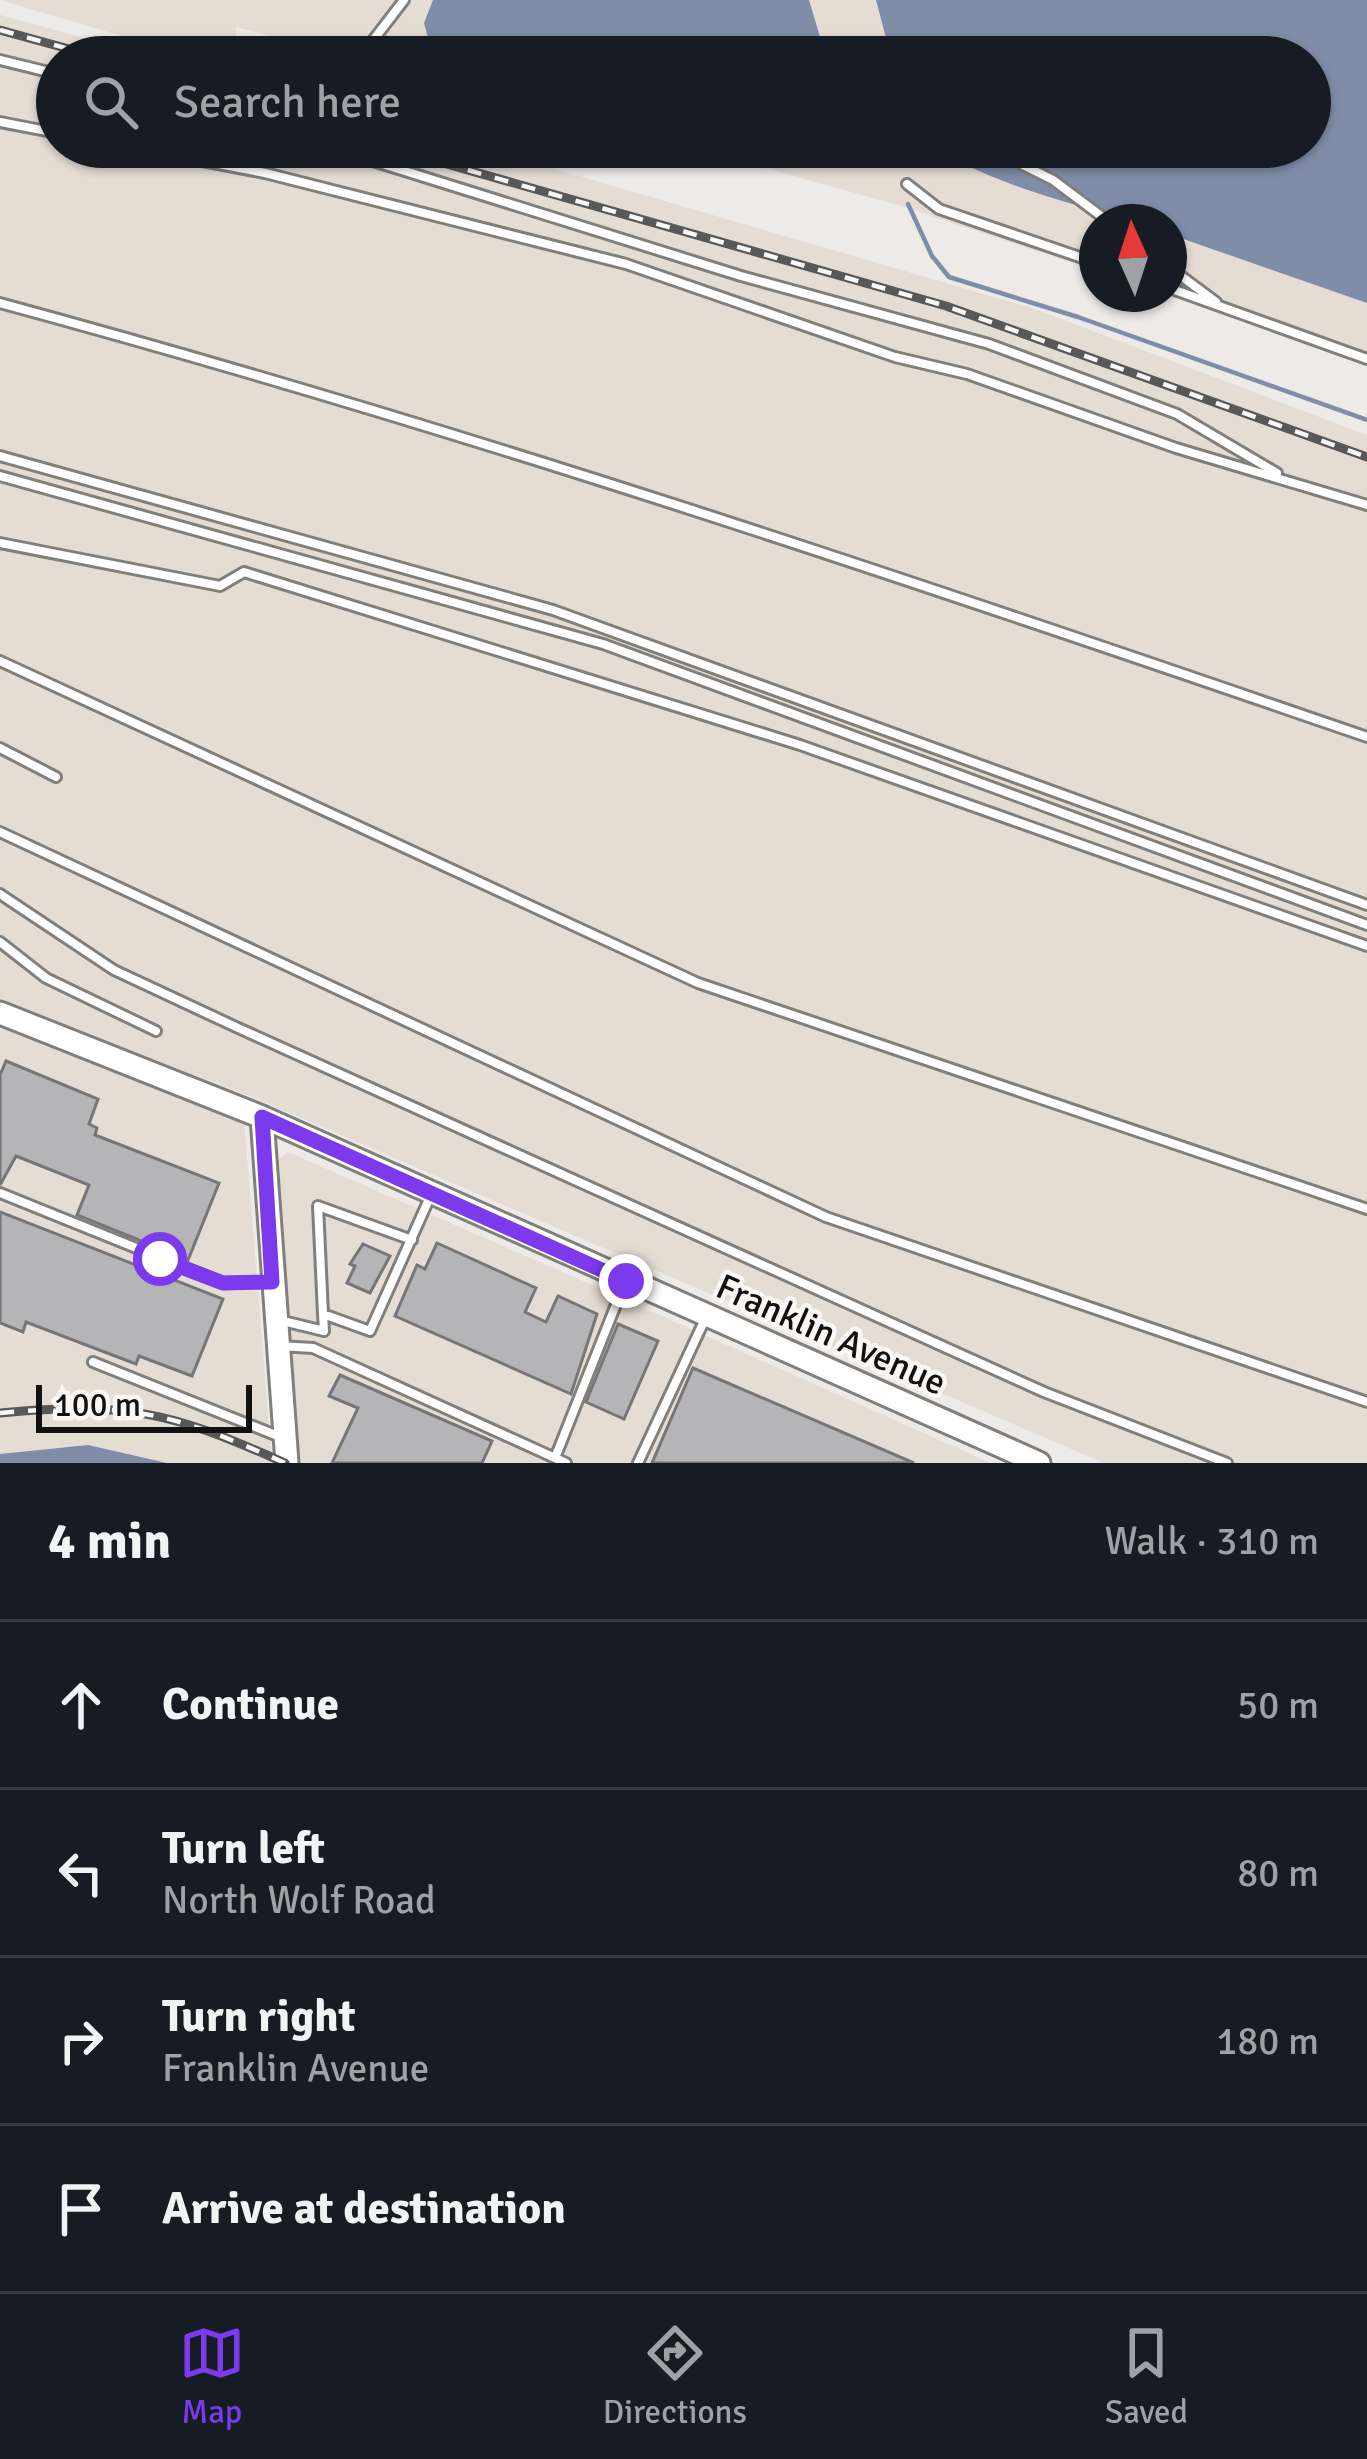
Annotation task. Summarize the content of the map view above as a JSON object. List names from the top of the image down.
{
  "streets": {
    "main road": ["Franklin Avenue"]
  },
  "scale_bar": "100 m",
  "north": "top",
  "page": {
    "search": "Search here",
    "scale": "100 m",
    "heading": ["4 min", "Walk · 310 m"],
    "list": [
      ["Continue", "50 m"],
      ["Turn left", "North Wolf Road", "80 m"],
      ["Turn right", "Franklin Avenue", "180 m"],
      "Arrive at destination"
    ],
    "nav": ["Map", "Directions", "Saved"]
  }
}
